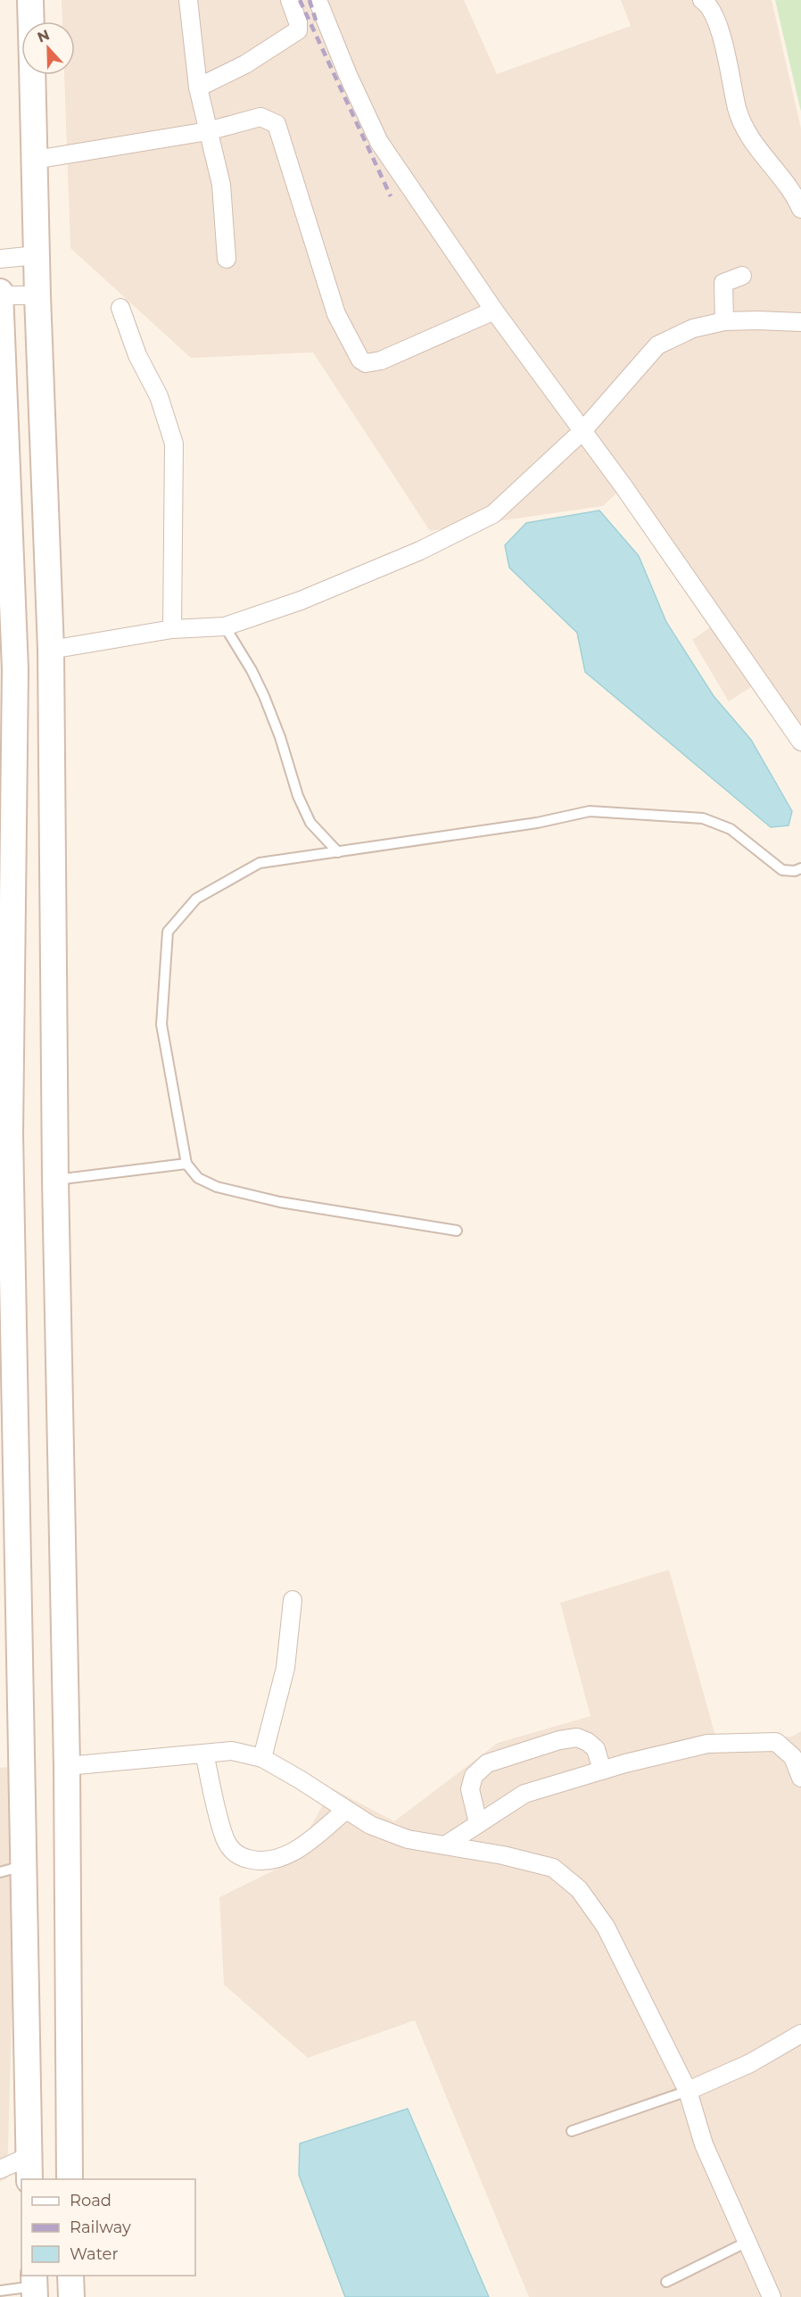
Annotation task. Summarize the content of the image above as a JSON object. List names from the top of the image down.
{
  "legend": ["Road", "Railway", "Water"],
  "north": "top"
}
